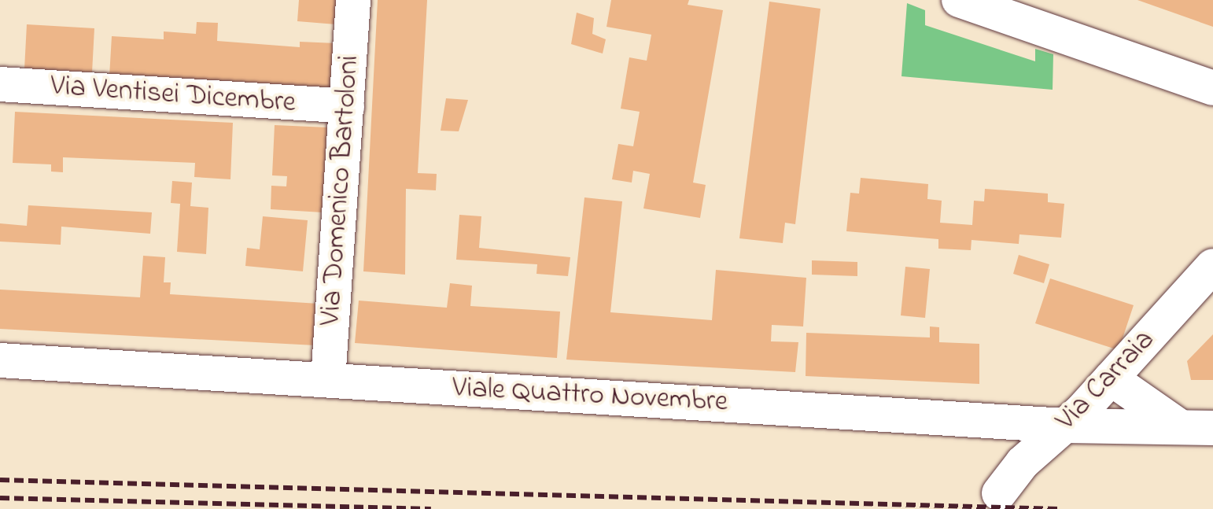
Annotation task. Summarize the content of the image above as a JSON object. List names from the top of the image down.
{
  "streets": {
    "street": [
      "Via Ventisei Dicembre",
      "Via Domenico Bartoloni",
      "Via Carraia",
      "Viale Quattro Novembre"
    ]
  },
  "crossings": [
    ["Via Ventisei Dicembre", "Via Domenico Bartoloni"],
    ["Via Domenico Bartoloni", "Viale Quattro Novembre"],
    ["Via Carraia", "Viale Quattro Novembre"]
  ]
}
